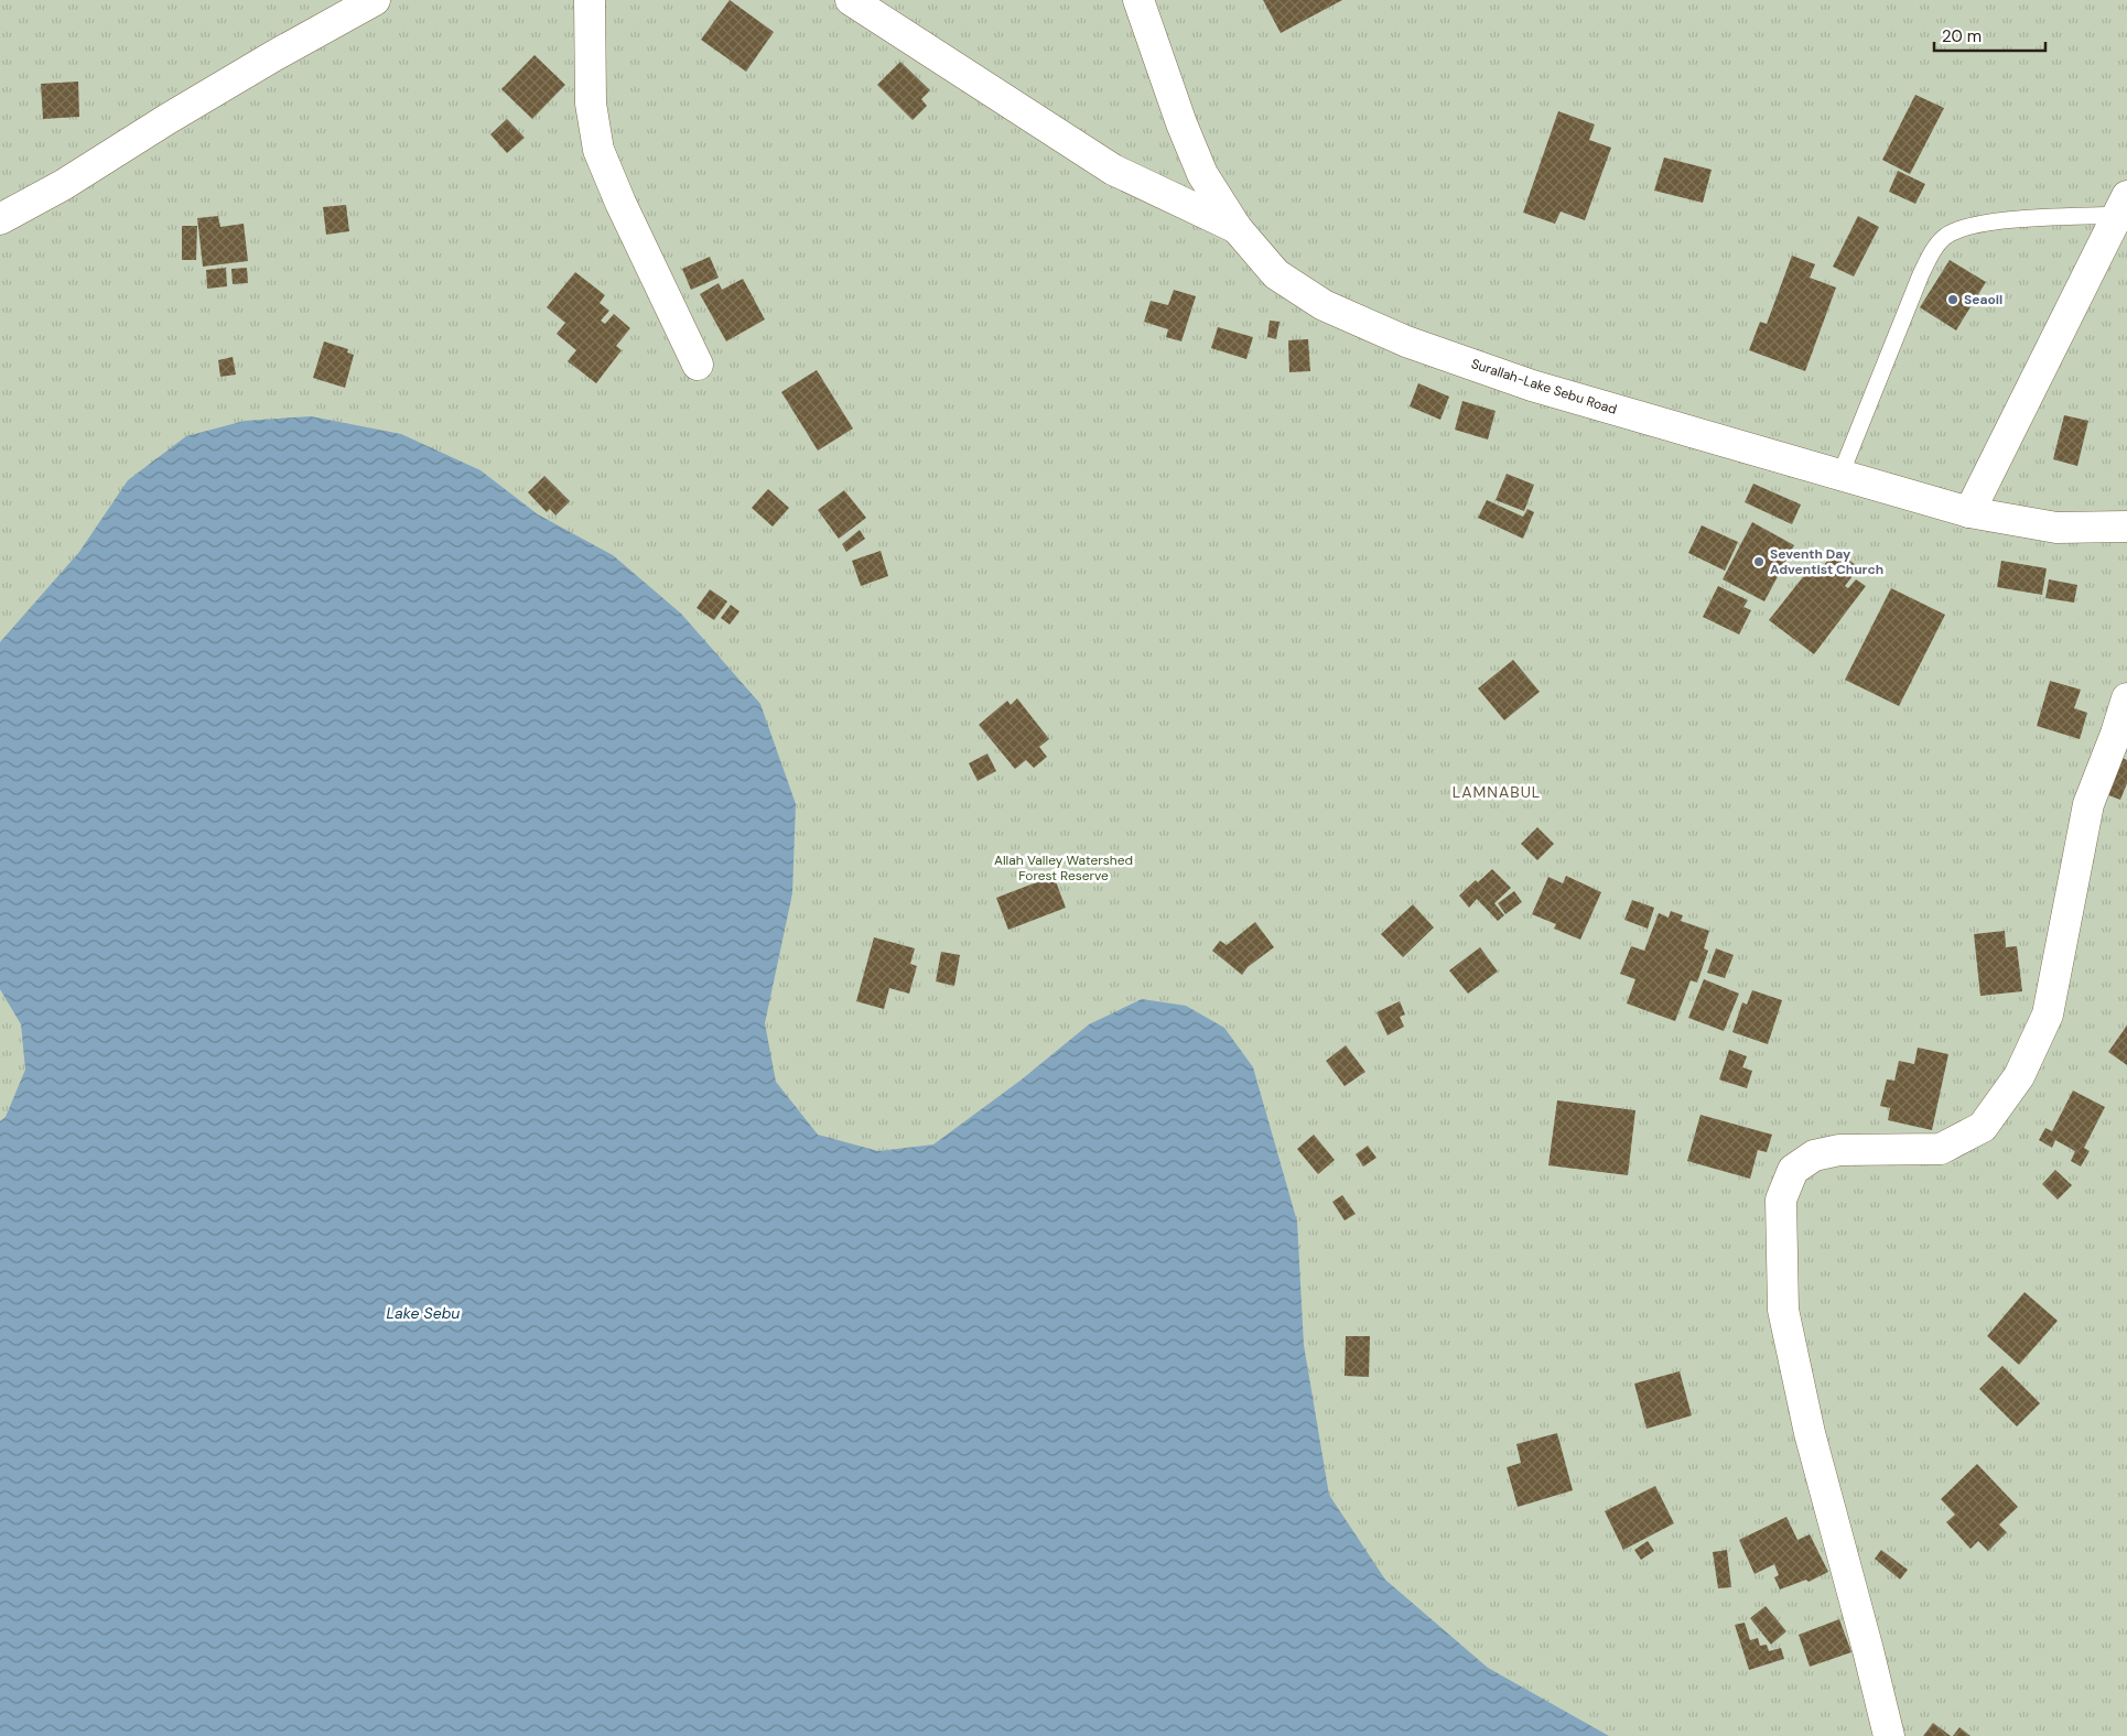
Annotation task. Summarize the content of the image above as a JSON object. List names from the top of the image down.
{
  "streets": {
    "street": ["Surallah-Lake Sebu Road"]
  },
  "districts": ["LAMNABUL"],
  "water": ["Lake Sebu"],
  "parks": ["Allah Valley Watershed Forest Reserve"],
  "places": ["Seaoil", "Seventh Day Adventist Church"],
  "scale_bar": "20 m"
}
